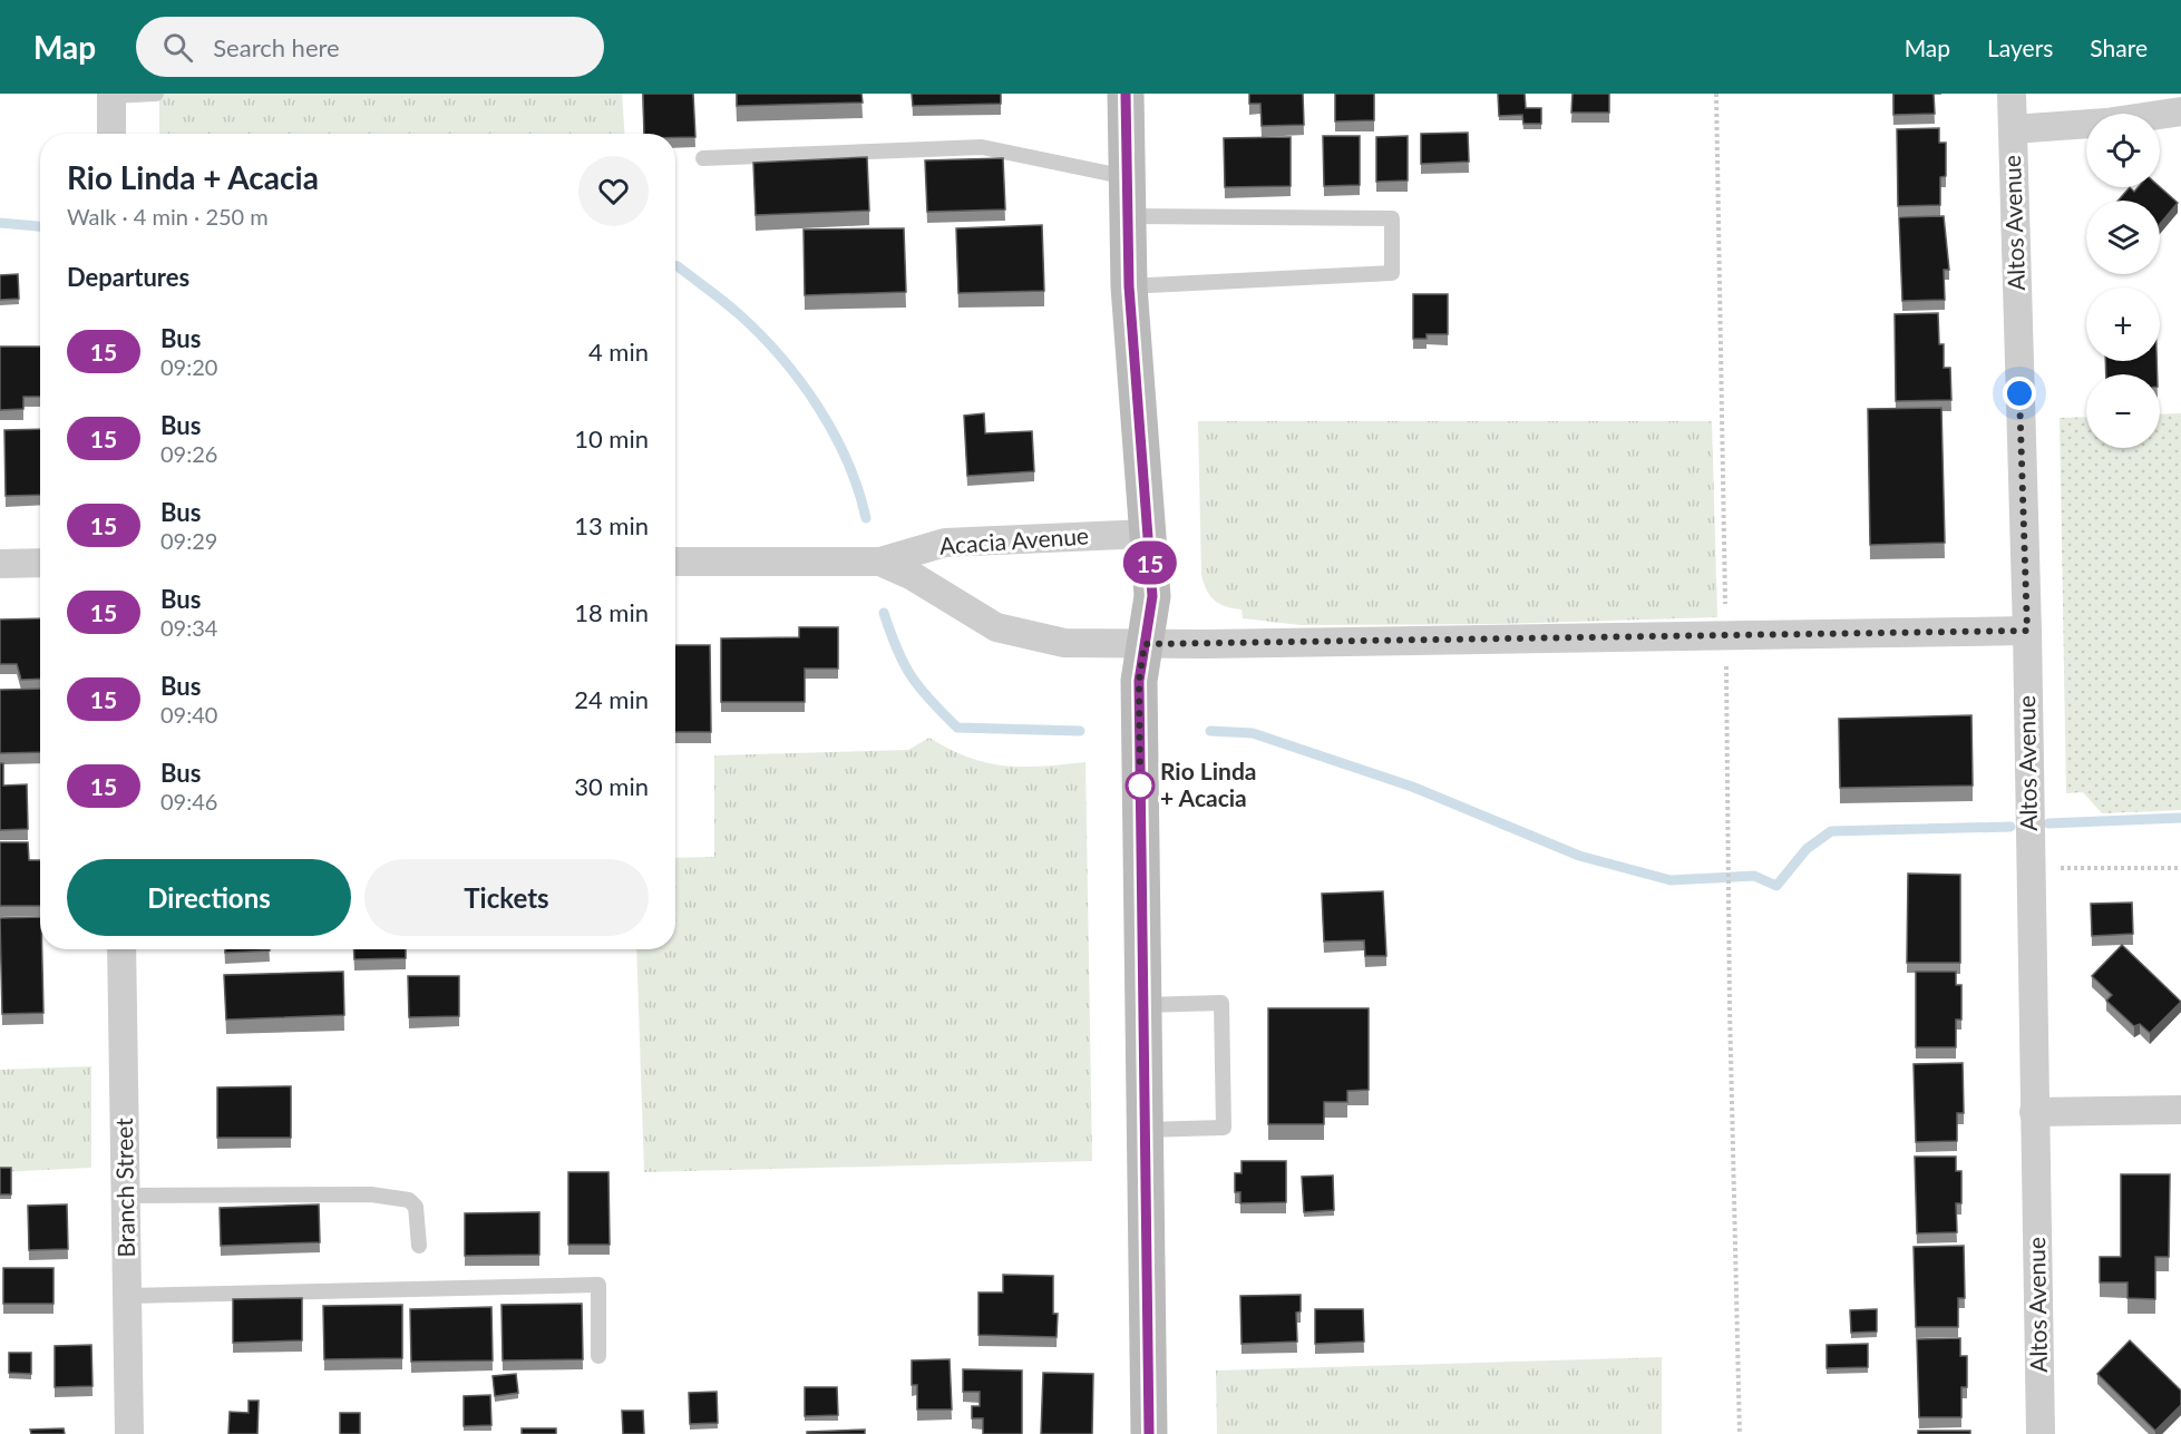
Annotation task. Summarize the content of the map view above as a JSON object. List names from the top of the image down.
{
  "streets": {
    "street": ["Altos Avenue", "Acacia Avenue", "Branch Street"]
  },
  "crossings": [
    ["Altos Avenue", "Acacia Avenue"]
  ],
  "places": ["Rio Linda + Acacia"],
  "lines": ["bus line 15"],
  "page": {
    "header": "Map",
    "search": "Search here",
    "nav": ["Map", "Layers", "Share"],
    "on_map": "15",
    "map_buttons": ["+", "−"],
    "heading": [
      ["Rio Linda + Acacia", "Walk · 4 min · 250 m"],
      "Departures"
    ],
    "list": [
      {
        "mark": "15",
        "name": "Bus",
        "note": "09:20",
        "value": "4 min"
      },
      {
        "mark": "15",
        "name": "Bus",
        "note": "09:26",
        "value": "10 min"
      },
      {
        "mark": "15",
        "name": "Bus",
        "note": "09:29",
        "value": "13 min"
      },
      {
        "mark": "15",
        "name": "Bus",
        "note": "09:34",
        "value": "18 min"
      },
      {
        "mark": "15",
        "name": "Bus",
        "note": "09:40",
        "value": "24 min"
      },
      {
        "mark": "15",
        "name": "Bus",
        "note": "09:46",
        "value": "30 min"
      }
    ],
    "buttons": ["Directions", "Tickets"]
  }
}
